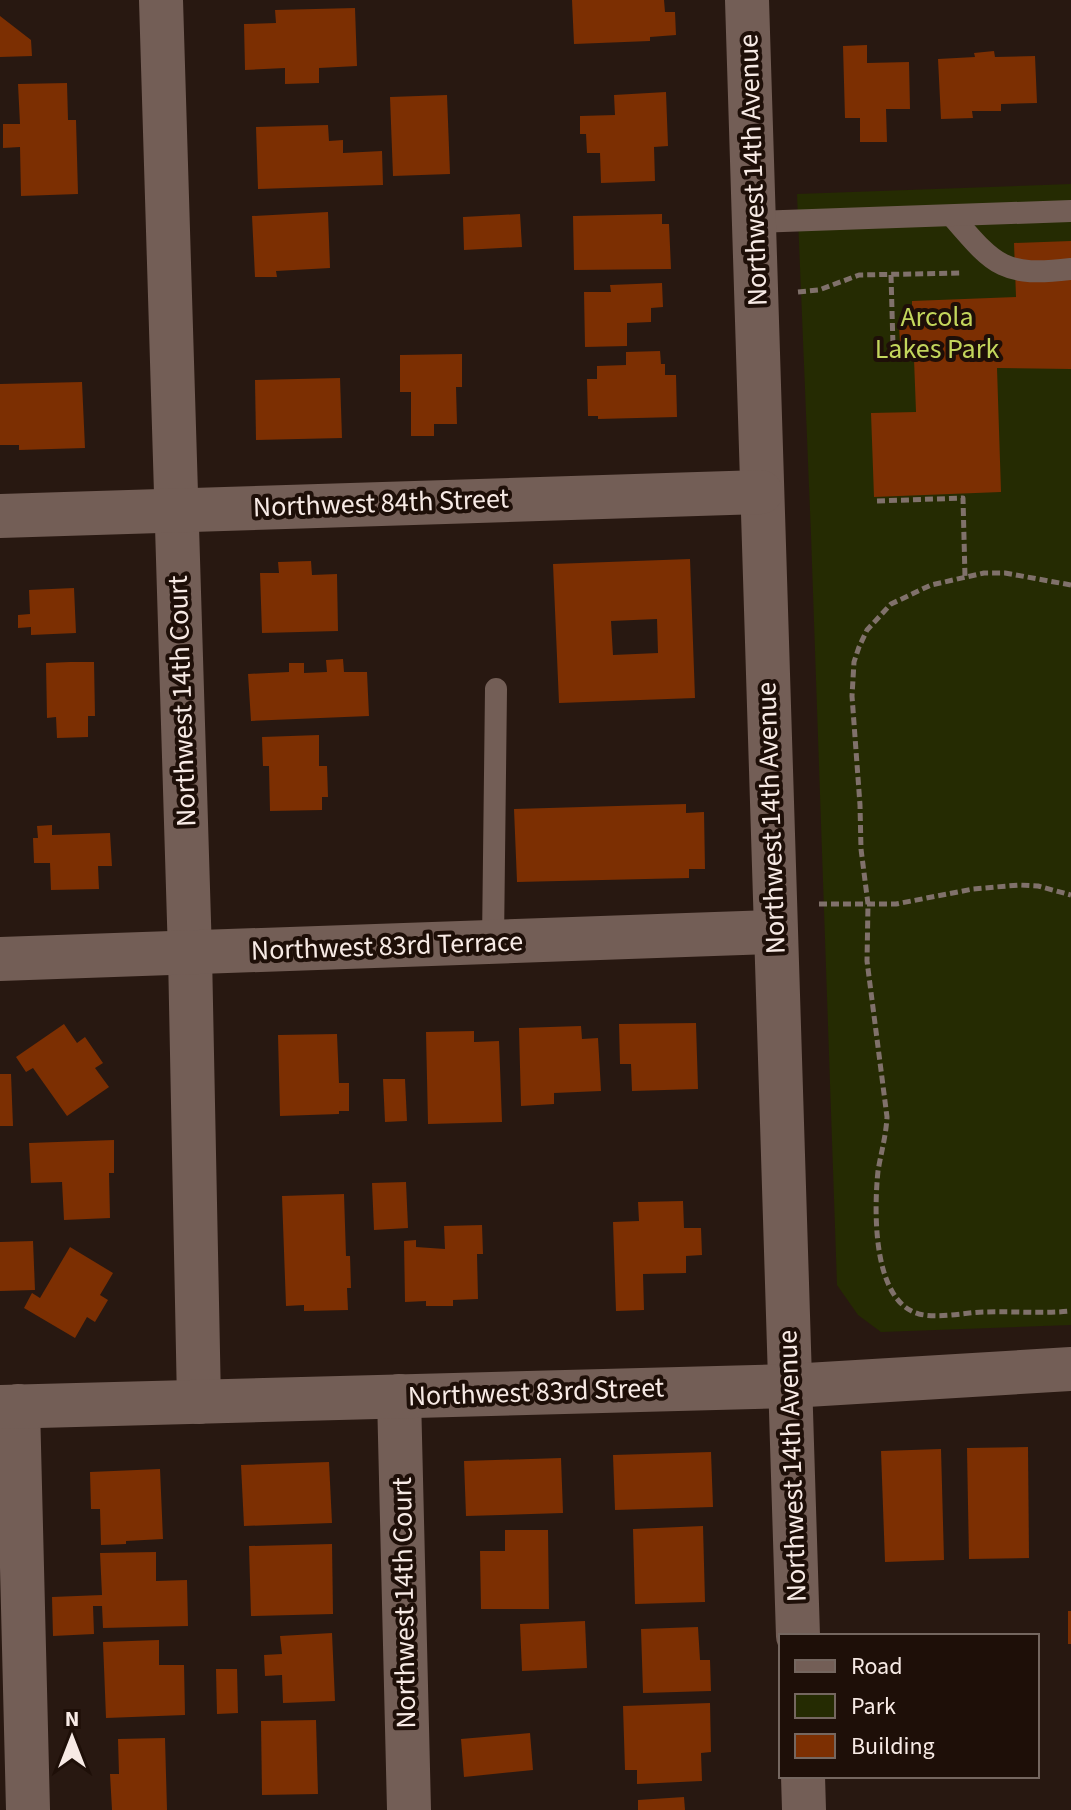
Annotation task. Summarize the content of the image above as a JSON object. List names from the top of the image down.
{
  "streets": {
    "street": [
      "Northwest 14th Avenue",
      "Northwest 84th Street",
      "Northwest 14th Court",
      "Northwest 83rd Terrace",
      "Northwest 83rd Street"
    ]
  },
  "crossings": [
    ["Northwest 14th Avenue", "Northwest 84th Street"],
    ["Northwest 14th Avenue", "Northwest 83rd Terrace"],
    ["Northwest 14th Avenue", "Northwest 83rd Street"],
    ["Northwest 84th Street", "Northwest 14th Court"],
    ["Northwest 14th Court", "Northwest 83rd Terrace"],
    ["Northwest 14th Court", "Northwest 83rd Street"]
  ],
  "parks": ["Arcola Lakes Park"],
  "legend": ["Road", "Park", "Building"],
  "north": "top"
}
